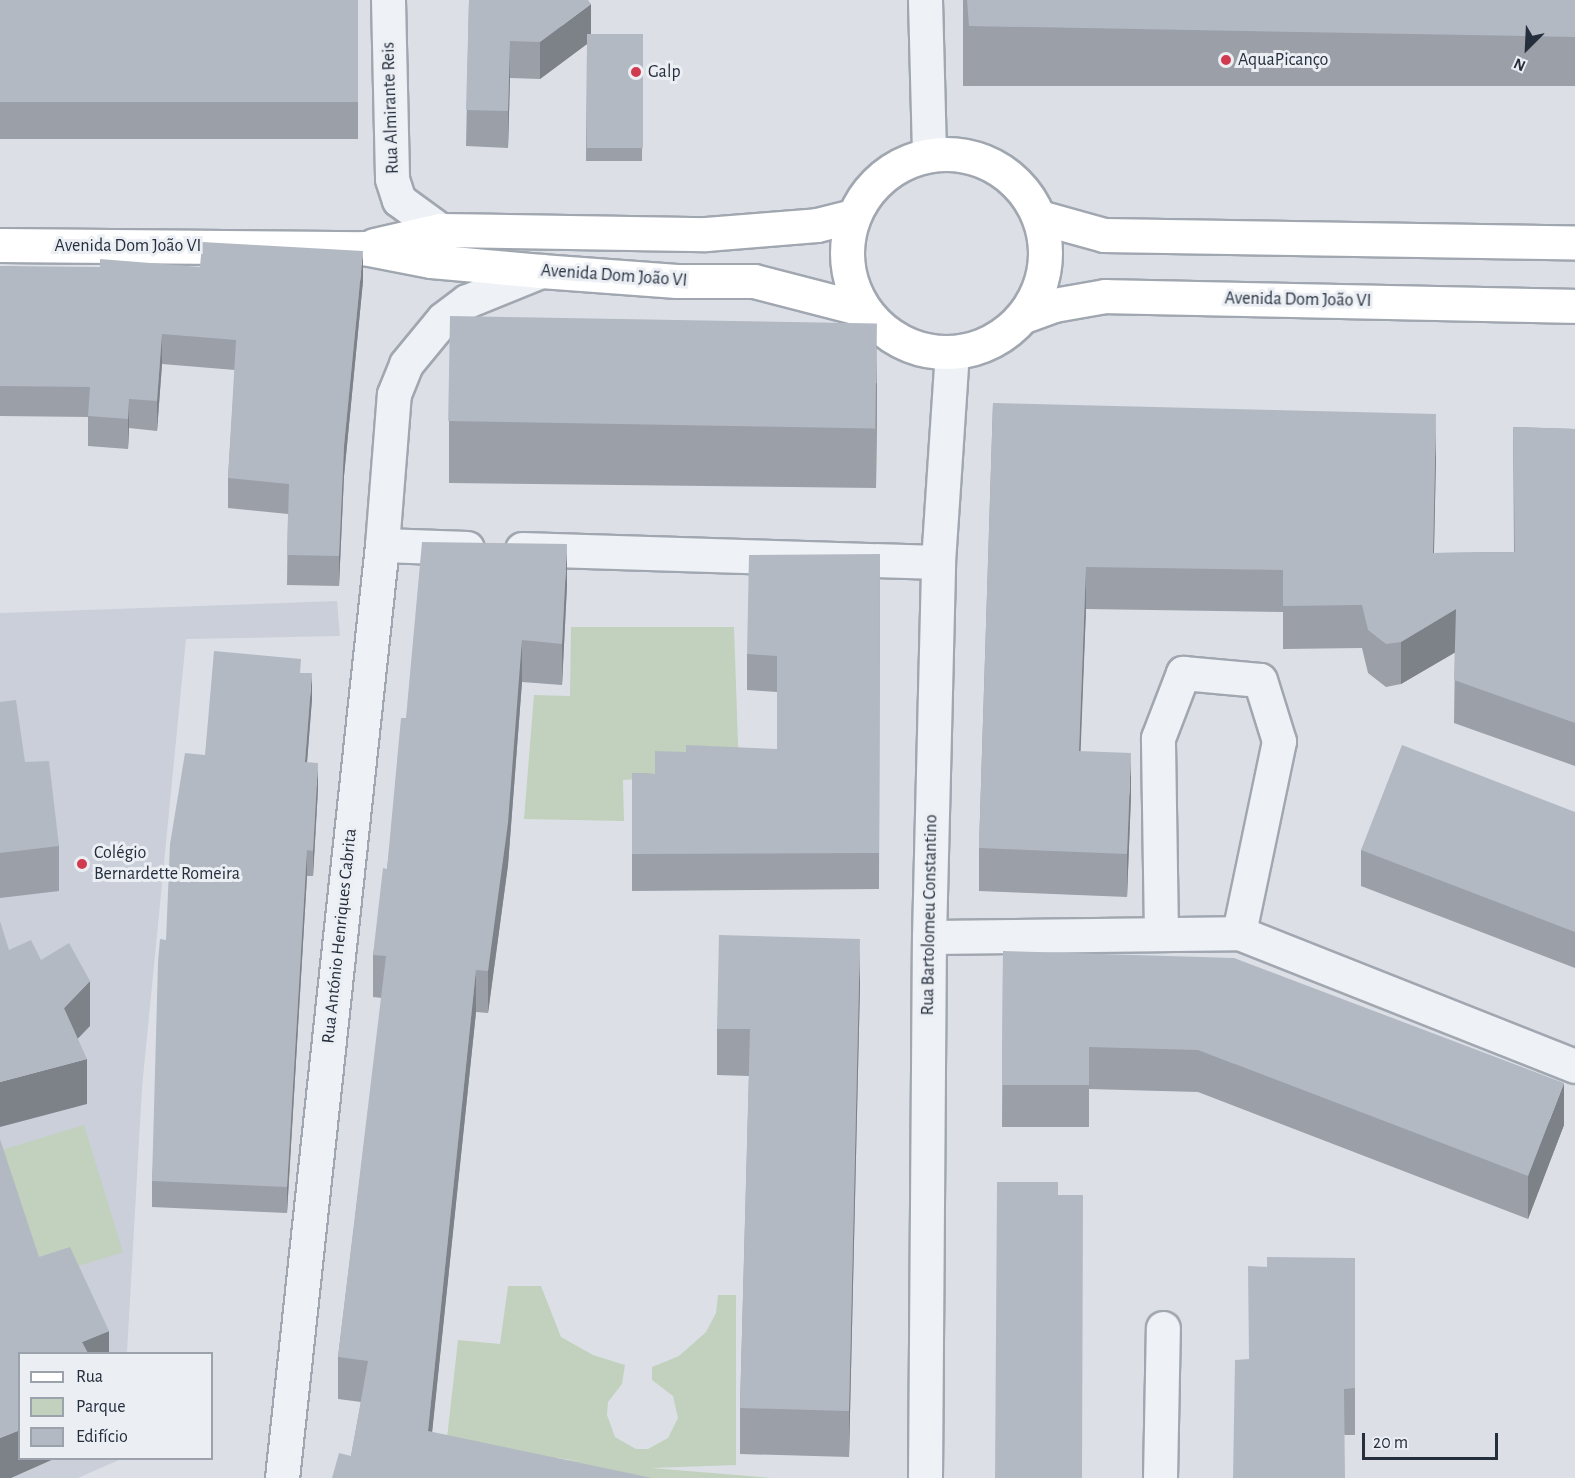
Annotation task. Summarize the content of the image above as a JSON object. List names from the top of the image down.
{
  "streets": {
    "main road": ["Avenida Dom João VI"],
    "street": ["Rua Almirante Reis", "Rua Bartolomeu Constantino", "Rua António Henriques Cabrita"]
  },
  "crossings": [
    ["Rua Almirante Reis", "Avenida Dom João VI"],
    ["Avenida Dom João VI", "Rua Bartolomeu Constantino"],
    ["Avenida Dom João VI", "Rua António Henriques Cabrita"]
  ],
  "places": ["AquaPicanço", "Galp", "Colégio Bernardette Romeira"],
  "legend": ["Rua", "Parque", "Edifício"],
  "scale_bar": "20 m",
  "north": "bottom left"
}
